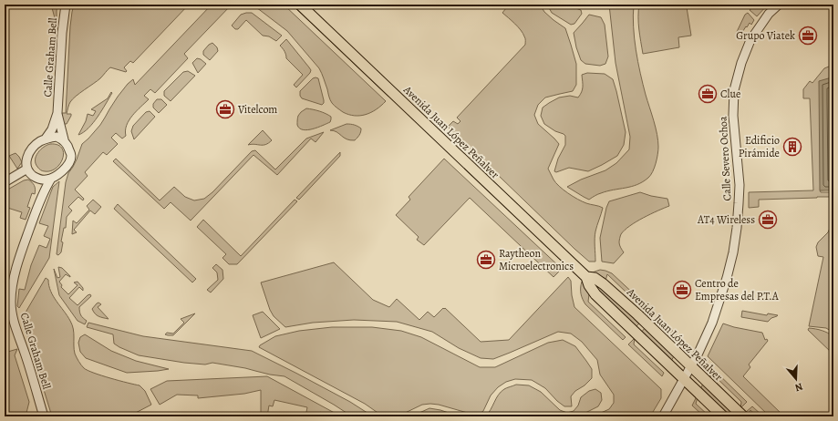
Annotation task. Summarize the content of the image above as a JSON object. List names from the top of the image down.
{
  "streets": {
    "main road": ["Avenida Juan López Peñalver"],
    "street": ["Calle Graham Bell", "Calle Severo Ochoa"]
  },
  "crossings": [
    ["Avenida Juan López Peñalver", "Calle Severo Ochoa"]
  ],
  "places": {
    "office": [
      "Grupo Viatek",
      "Clue",
      "Vitelcom",
      "AT4 Wireless",
      "Raytheon Microelectronics",
      "Centro de Empresas del P.T.A"
    ],
    "building": ["Edificio Pirámide"]
  },
  "north": "bottom"
}
